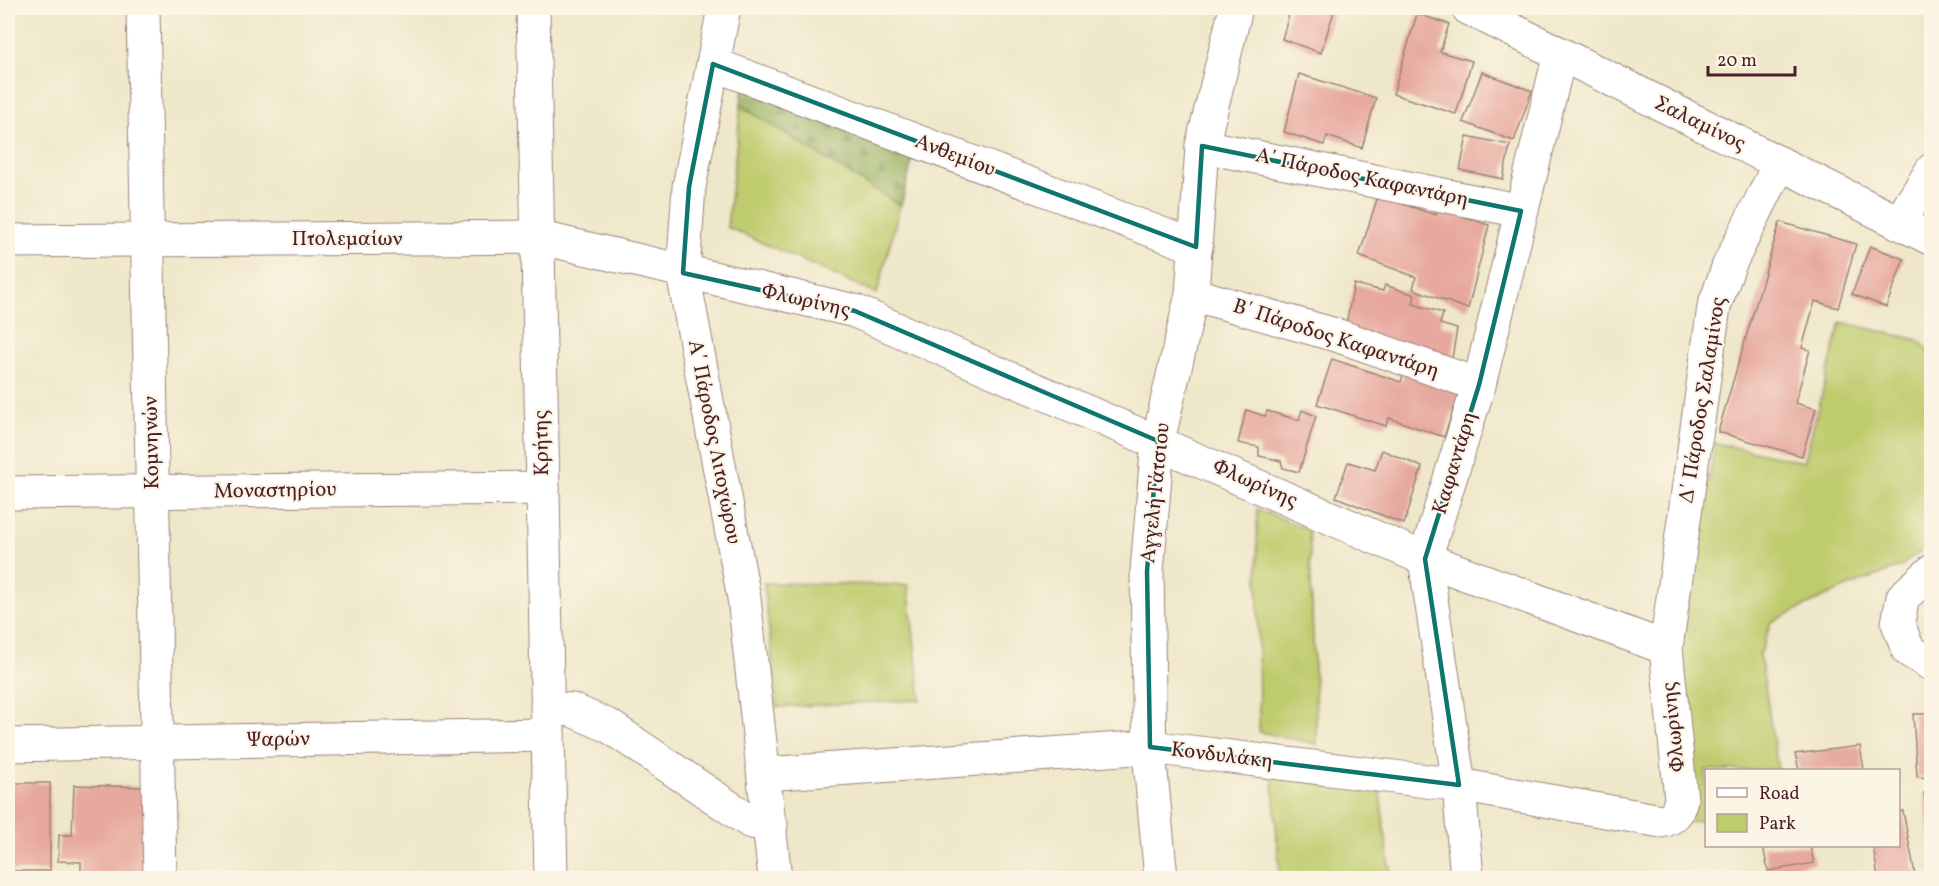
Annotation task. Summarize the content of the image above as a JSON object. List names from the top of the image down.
{
  "streets": {
    "street": [
      "Σαλαμίνος",
      "Ανθεμίου",
      "Α΄ Πάροδος Καφαντάρη",
      "Πτολεμαίων",
      "Φλωρίνης",
      "Β΄ Πάροδος Καφαντάρη",
      "Δ΄ Πάροδος Σαλαμίνος",
      "Α΄ Πάροδος Λιτοχώρου",
      "Κομνηνών",
      "Κρήτης",
      "Καφαντάρη",
      "Μοναστηρίου",
      "Αγγελή Γάτσιου",
      "Ψαρών",
      "Κονδυλάκη"
    ]
  },
  "crossings": [
    ["Σαλαμίνος", "Δ΄ Πάροδος Σαλαμίνος"],
    ["Σαλαμίνος", "Καφαντάρη"],
    ["Ανθεμίου", "Α΄ Πάροδος Λιτοχώρου"],
    ["Ανθεμίου", "Αγγελή Γάτσιου"],
    ["Α΄ Πάροδος Καφαντάρη", "Καφαντάρη"],
    ["Α΄ Πάροδος Καφαντάρη", "Αγγελή Γάτσιου"],
    ["Πτολεμαίων", "Φλωρίνης"],
    ["Πτολεμαίων", "Α΄ Πάροδος Λιτοχώρου"],
    ["Πτολεμαίων", "Κομνηνών"],
    ["Πτολεμαίων", "Κρήτης"],
    ["Φλωρίνης", "Δ΄ Πάροδος Σαλαμίνος"],
    ["Φλωρίνης", "Α΄ Πάροδος Λιτοχώρου"],
    ["Φλωρίνης", "Καφαντάρη"],
    ["Φλωρίνης", "Αγγελή Γάτσιου"],
    ["Φλωρίνης", "Κονδυλάκη"],
    ["Β΄ Πάροδος Καφαντάρη", "Καφαντάρη"],
    ["Β΄ Πάροδος Καφαντάρη", "Αγγελή Γάτσιου"],
    ["Α΄ Πάροδος Λιτοχώρου", "Ψαρών"],
    ["Α΄ Πάροδος Λιτοχώρου", "Κονδυλάκη"],
    ["Κομνηνών", "Μοναστηρίου"],
    ["Κομνηνών", "Ψαρών"],
    ["Κρήτης", "Μοναστηρίου"],
    ["Κρήτης", "Ψαρών"],
    ["Καφαντάρη", "Κονδυλάκη"],
    ["Αγγελή Γάτσιου", "Κονδυλάκη"]
  ],
  "legend": ["Road", "Park"],
  "scale_bar": "20 m"
}
